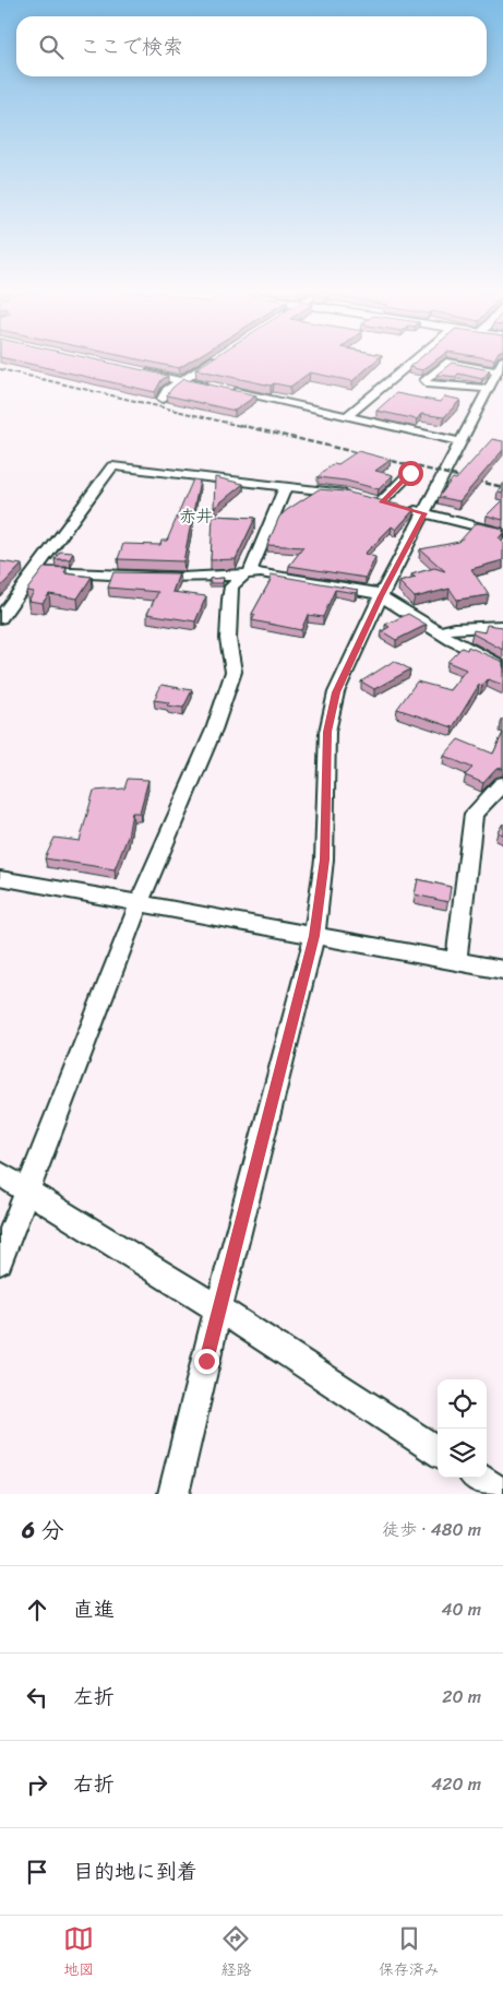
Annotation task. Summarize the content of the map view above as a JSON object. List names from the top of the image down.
{
  "districts": ["赤井"],
  "page": {
    "search": "ここで検索",
    "heading": ["6 分", "徒歩 · 480 m"],
    "list": [
      ["直進", "40 m"],
      ["左折", "20 m"],
      ["右折", "420 m"],
      "目的地に到着"
    ],
    "nav": ["地図", "経路", "保存済み"]
  }
}
